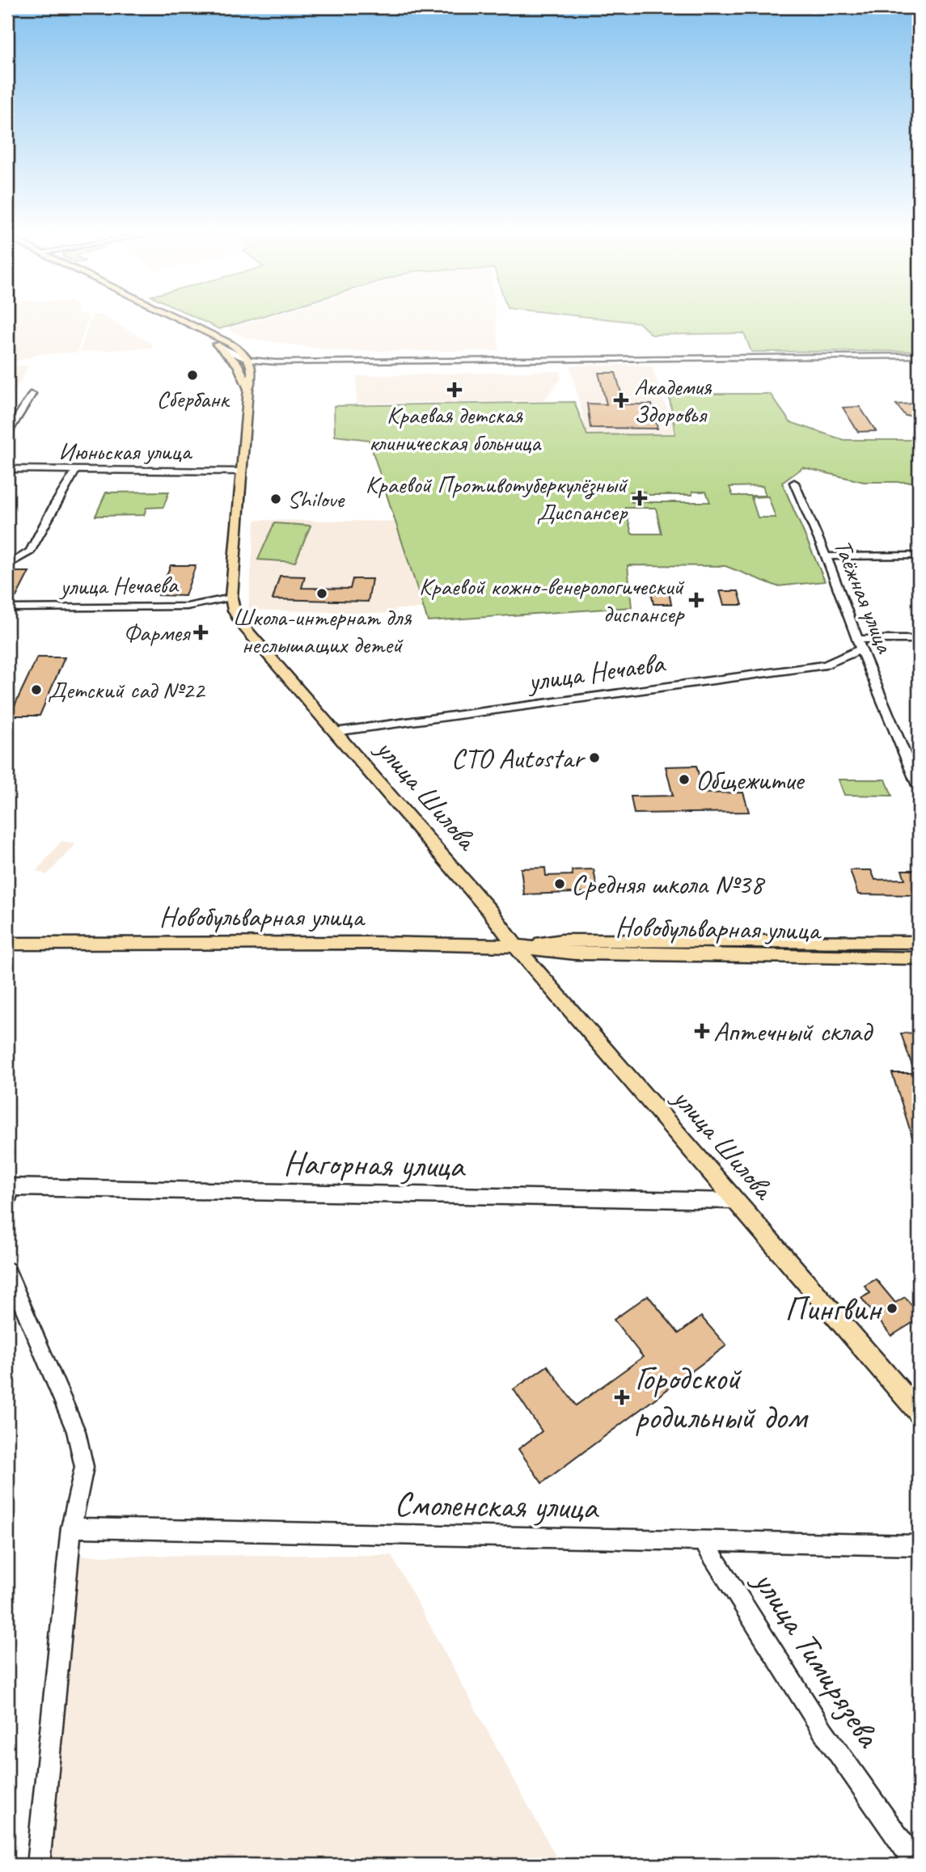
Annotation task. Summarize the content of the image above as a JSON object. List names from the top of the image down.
{
  "streets": {
    "main road": ["улица Шилова", "Новобульварная улица"],
    "street": [
      "Июньская улица",
      "улица Нечаева",
      "Таёжная улица",
      "Нагорная улица",
      "Смоленская улица",
      "улица Тимирязева"
    ]
  },
  "crossings": [
    ["Июньская улица", "улица Шилова"],
    ["улица Нечаева", "Таёжная улица"],
    ["улица Нечаева", "улица Шилова"],
    ["улица Шилова", "Новобульварная улица"],
    ["улица Шилова", "Нагорная улица"],
    ["Смоленская улица", "улица Тимирязева"]
  ],
  "places": {
    "other": [
      "Сбербанк",
      "Shilove",
      "Школа-интернат для неслышащих детей",
      "Детский сад №22",
      "СТО Autostar",
      "Общежитие",
      "Средняя школа №38",
      "Пингвин"
    ],
    "health": [
      "Краевая детская клиническая больница",
      "Академия Здоровья",
      "Краевой Противотуберкулёзный Диспансер",
      "Краевой кожно-венерологический диспансер",
      "Фармея",
      "Аптечный склад",
      "Городской родильный дом"
    ]
  }
}
